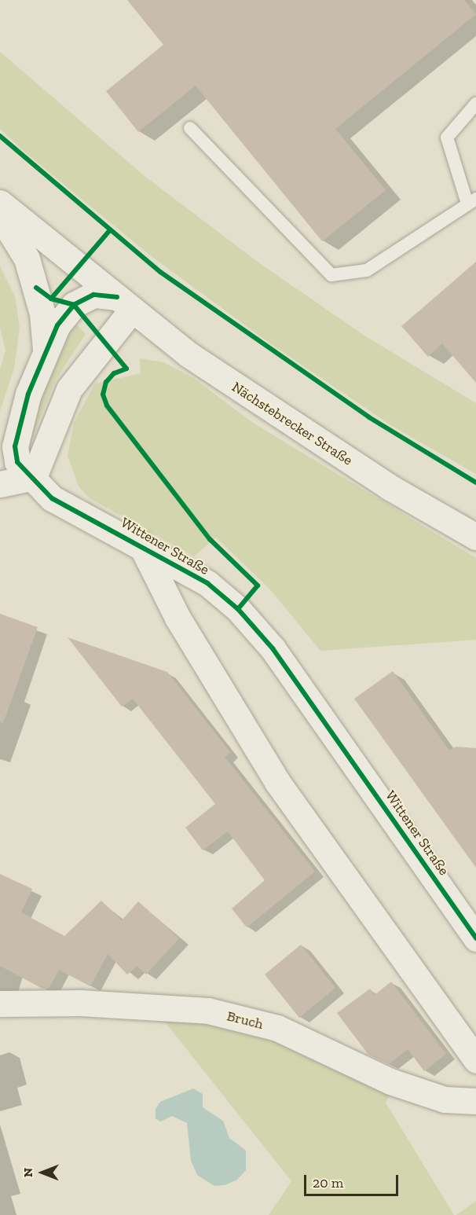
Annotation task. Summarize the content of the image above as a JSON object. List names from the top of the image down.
{
  "streets": {
    "street": ["Nächstebrecker Straße", "Wittener Straße", "Bruch"]
  },
  "crossings": [
    ["Nächstebrecker Straße", "Wittener Straße"]
  ],
  "scale_bar": "20 m",
  "north": "left"
}
